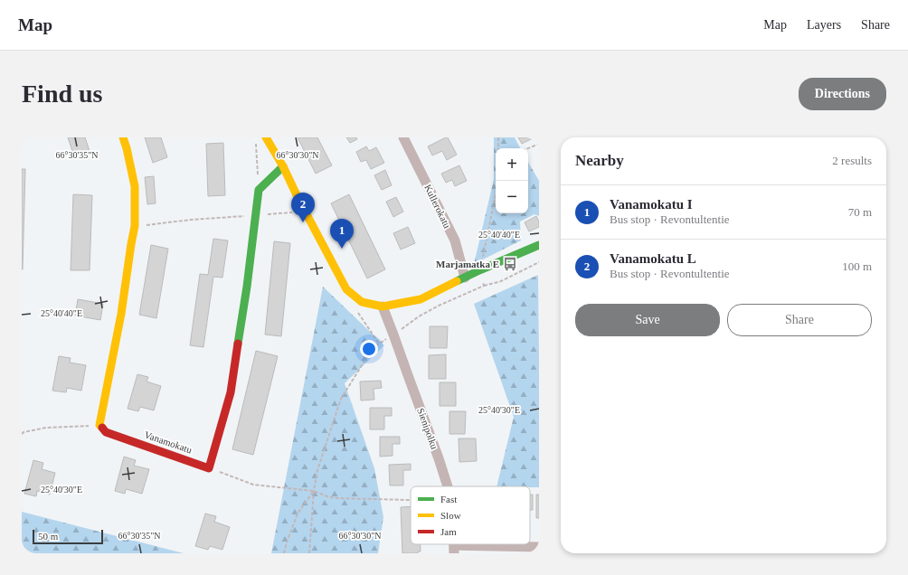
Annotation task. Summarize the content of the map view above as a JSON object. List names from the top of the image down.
{
  "streets": {
    "street": ["Kullerokatu", "Sienipolku", "Vanamokatu"]
  },
  "places": {
    "bus stop": ["Marjamatka E"]
  },
  "legend": ["Fast", "Slow", "Jam"],
  "scale_bar": "50 m",
  "page": {
    "header": "Map",
    "nav": ["Map", "Layers", "Share"],
    "buttons": [
      "Directions",
      ["Save", "Share"]
    ],
    "title": "Find us",
    "heading": ["Nearby", "2 results"],
    "map_buttons": ["+", "−"],
    "list": [
      {
        "mark": "1",
        "name": "Vanamokatu I",
        "note": "Bus stop · Revontultentie",
        "value": "70 m"
      },
      {
        "mark": "2",
        "name": "Vanamokatu L",
        "note": "Bus stop · Revontultentie",
        "value": "100 m"
      }
    ],
    "pins": ["2", "1"],
    "scale": "50 m"
  },
  "coordinates": [
    "66°30'35\"N",
    "66°30'30\"N",
    "25°40'40\"E",
    "25°40'30\"E"
  ]
}
